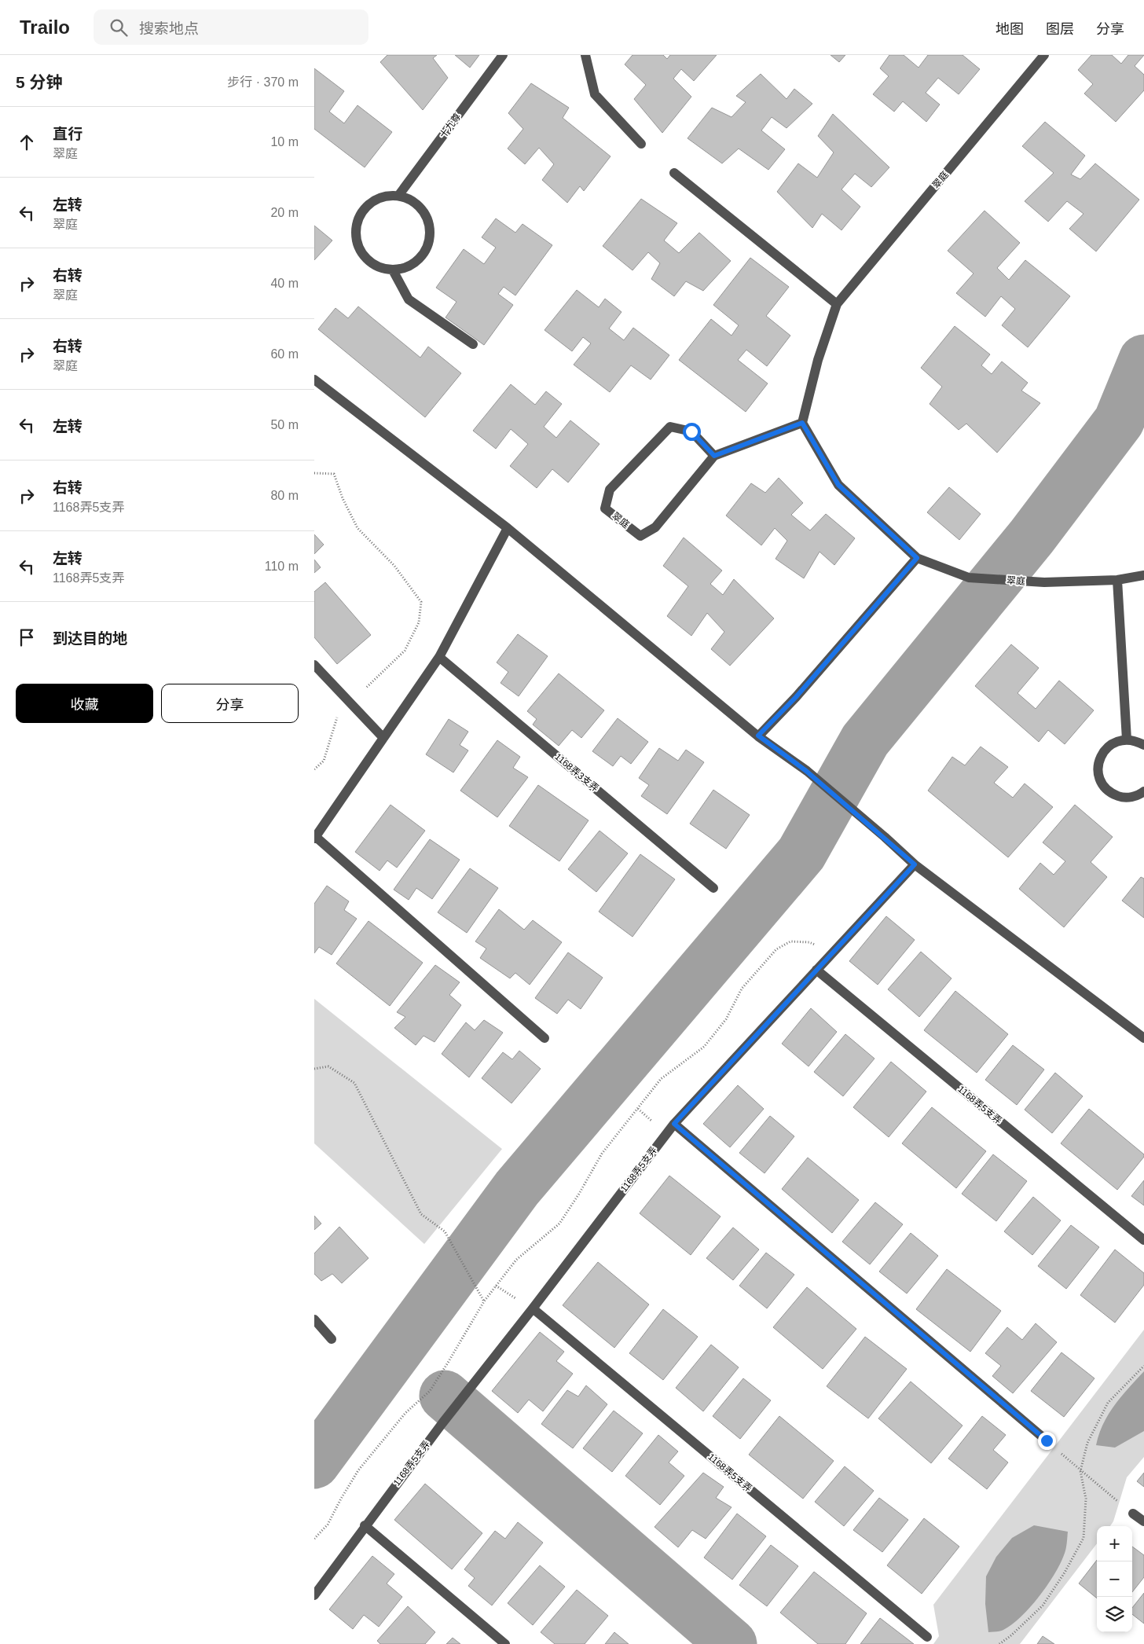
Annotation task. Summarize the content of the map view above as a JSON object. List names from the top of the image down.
{
  "streets": {
    "street": [
      "十九尊",
      "翠庭",
      "1168弄3支弄",
      "1168弄5支弄"
    ]
  },
  "page": {
    "header": "Trailo",
    "search": "搜索地点",
    "nav": ["地图", "图层", "分享"],
    "heading": ["5 分钟", "步行 · 370 m"],
    "list": [
      ["直行", "翠庭", "10 m"],
      ["左转", "翠庭", "20 m"],
      ["右转", "翠庭", "40 m"],
      ["右转", "翠庭", "60 m"],
      ["左转", "50 m"],
      ["右转", "1168弄5支弄", "80 m"],
      ["左转", "1168弄5支弄", "110 m"],
      "到达目的地"
    ],
    "buttons": ["收藏", "分享"],
    "map_buttons": ["+", "−"]
  }
}
